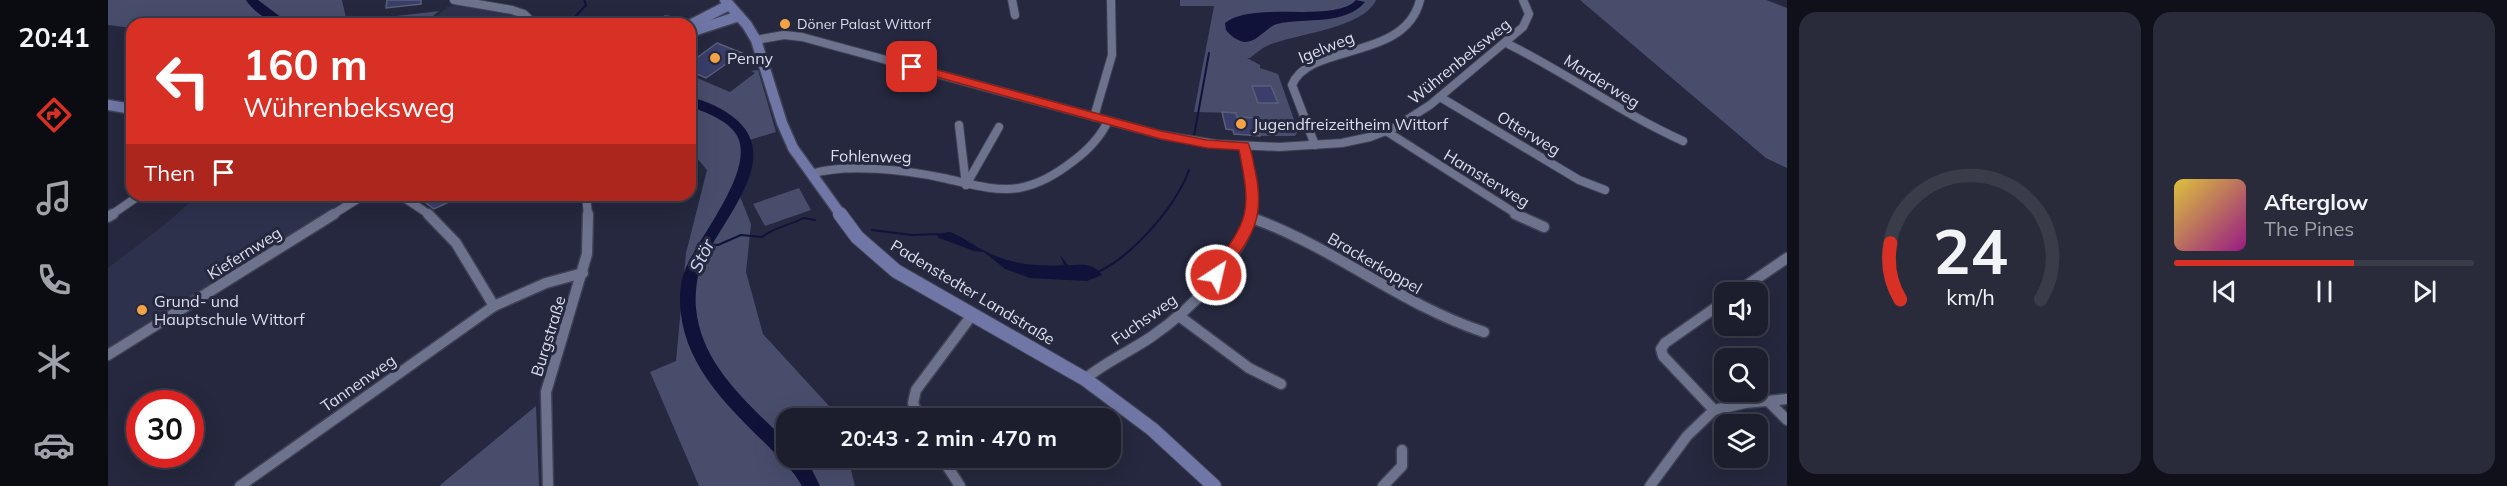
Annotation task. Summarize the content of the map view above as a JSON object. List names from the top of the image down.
{
  "streets": {
    "street": [
      "Igelweg",
      "Wührenbeksweg",
      "Marderweg",
      "Otterweg",
      "Fohlenweg",
      "Hamsterweg",
      "Kiefernweg",
      "Brackerkoppel",
      "Padenstedter Landstraße",
      "Fuchsweg",
      "Burgstraße",
      "Tannenweg"
    ]
  },
  "crossings": [
    ["Igelweg", "Wührenbeksweg"],
    ["Wührenbeksweg", "Marderweg"],
    ["Wührenbeksweg", "Otterweg"],
    ["Wührenbeksweg", "Fohlenweg"],
    ["Wührenbeksweg", "Hamsterweg"],
    ["Wührenbeksweg", "Padenstedter Landstraße"],
    ["Wührenbeksweg", "Fuchsweg"],
    ["Fohlenweg", "Padenstedter Landstraße"],
    ["Brackerkoppel", "Fuchsweg"],
    ["Padenstedter Landstraße", "Fuchsweg"],
    ["Burgstraße", "Tannenweg"]
  ],
  "water": ["Stör"],
  "places": [
    "Döner Palast Wittorf",
    "Penny",
    "Jugendfreizeitheim Wittorf",
    "Grund- und Hauptschule Wittorf"
  ],
  "page": {
    "tabs": "20:41",
    "turn": ["160 m", "Wührenbeksweg"],
    "then": "Then",
    "song": ["Afterglow", "The Pines"],
    "limit": "30",
    "trip": "20:43 · 2 min · 470 m",
    "gauge": ["24", "km/h"]
  }
}
